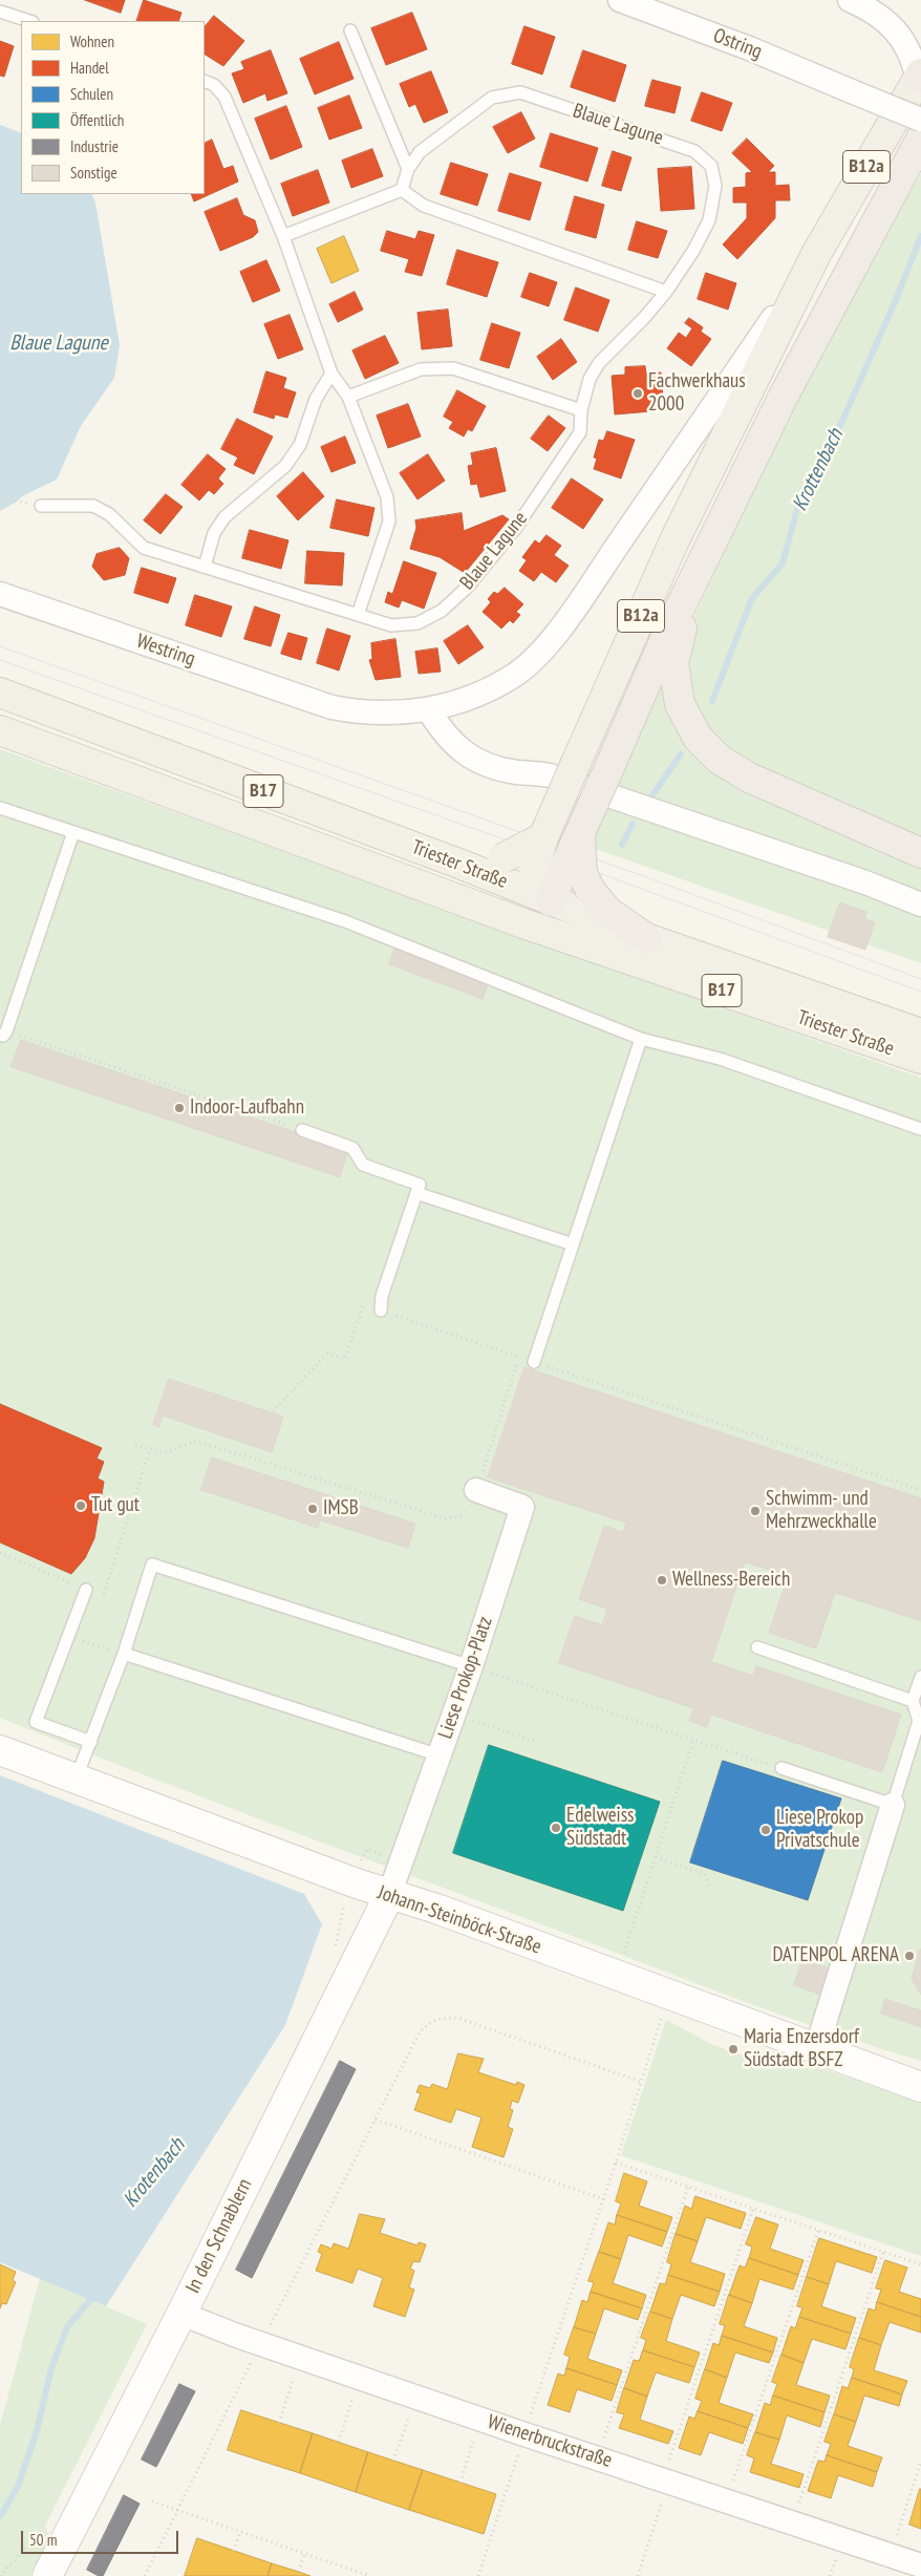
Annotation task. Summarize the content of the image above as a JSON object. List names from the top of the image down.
{
  "streets": {
    "main road": ["B12a", "B17", "Triester Straße"],
    "street": [
      "Ostring",
      "Westring",
      "Liese Prokop-Platz",
      "Johann-Steinböck-Straße",
      "In den Schnablern",
      "Wienerbruckstraße"
    ],
    "lane": ["Blaue Lagune"]
  },
  "crossings": [
    ["B12a", "Westring"],
    ["B12a", "Triester Straße"],
    ["Liese Prokop-Platz", "Johann-Steinböck-Straße"],
    ["Liese Prokop-Platz", "In den Schnablern"],
    ["Johann-Steinböck-Straße", "In den Schnablern"],
    ["In den Schnablern", "Wienerbruckstraße"]
  ],
  "water": ["Blaue Lagune", "Krottenbach", "Krotenbach"],
  "places": [
    "Fachwerkhaus 2000",
    "Indoor-Laufbahn",
    "Tut gut",
    "IMSB",
    "Schwimm- und Mehrzweckhalle",
    "Wellness-Bereich",
    "Edelweiss Südstadt",
    "Liese Prokop Privatschule",
    "DATENPOL ARENA",
    "Maria Enzersdorf Südstadt BSFZ"
  ],
  "legend": [
    "Wohnen",
    "Handel",
    "Schulen",
    "Öffentlich",
    "Industrie",
    "Sonstige"
  ],
  "scale_bar": "50 m"
}
